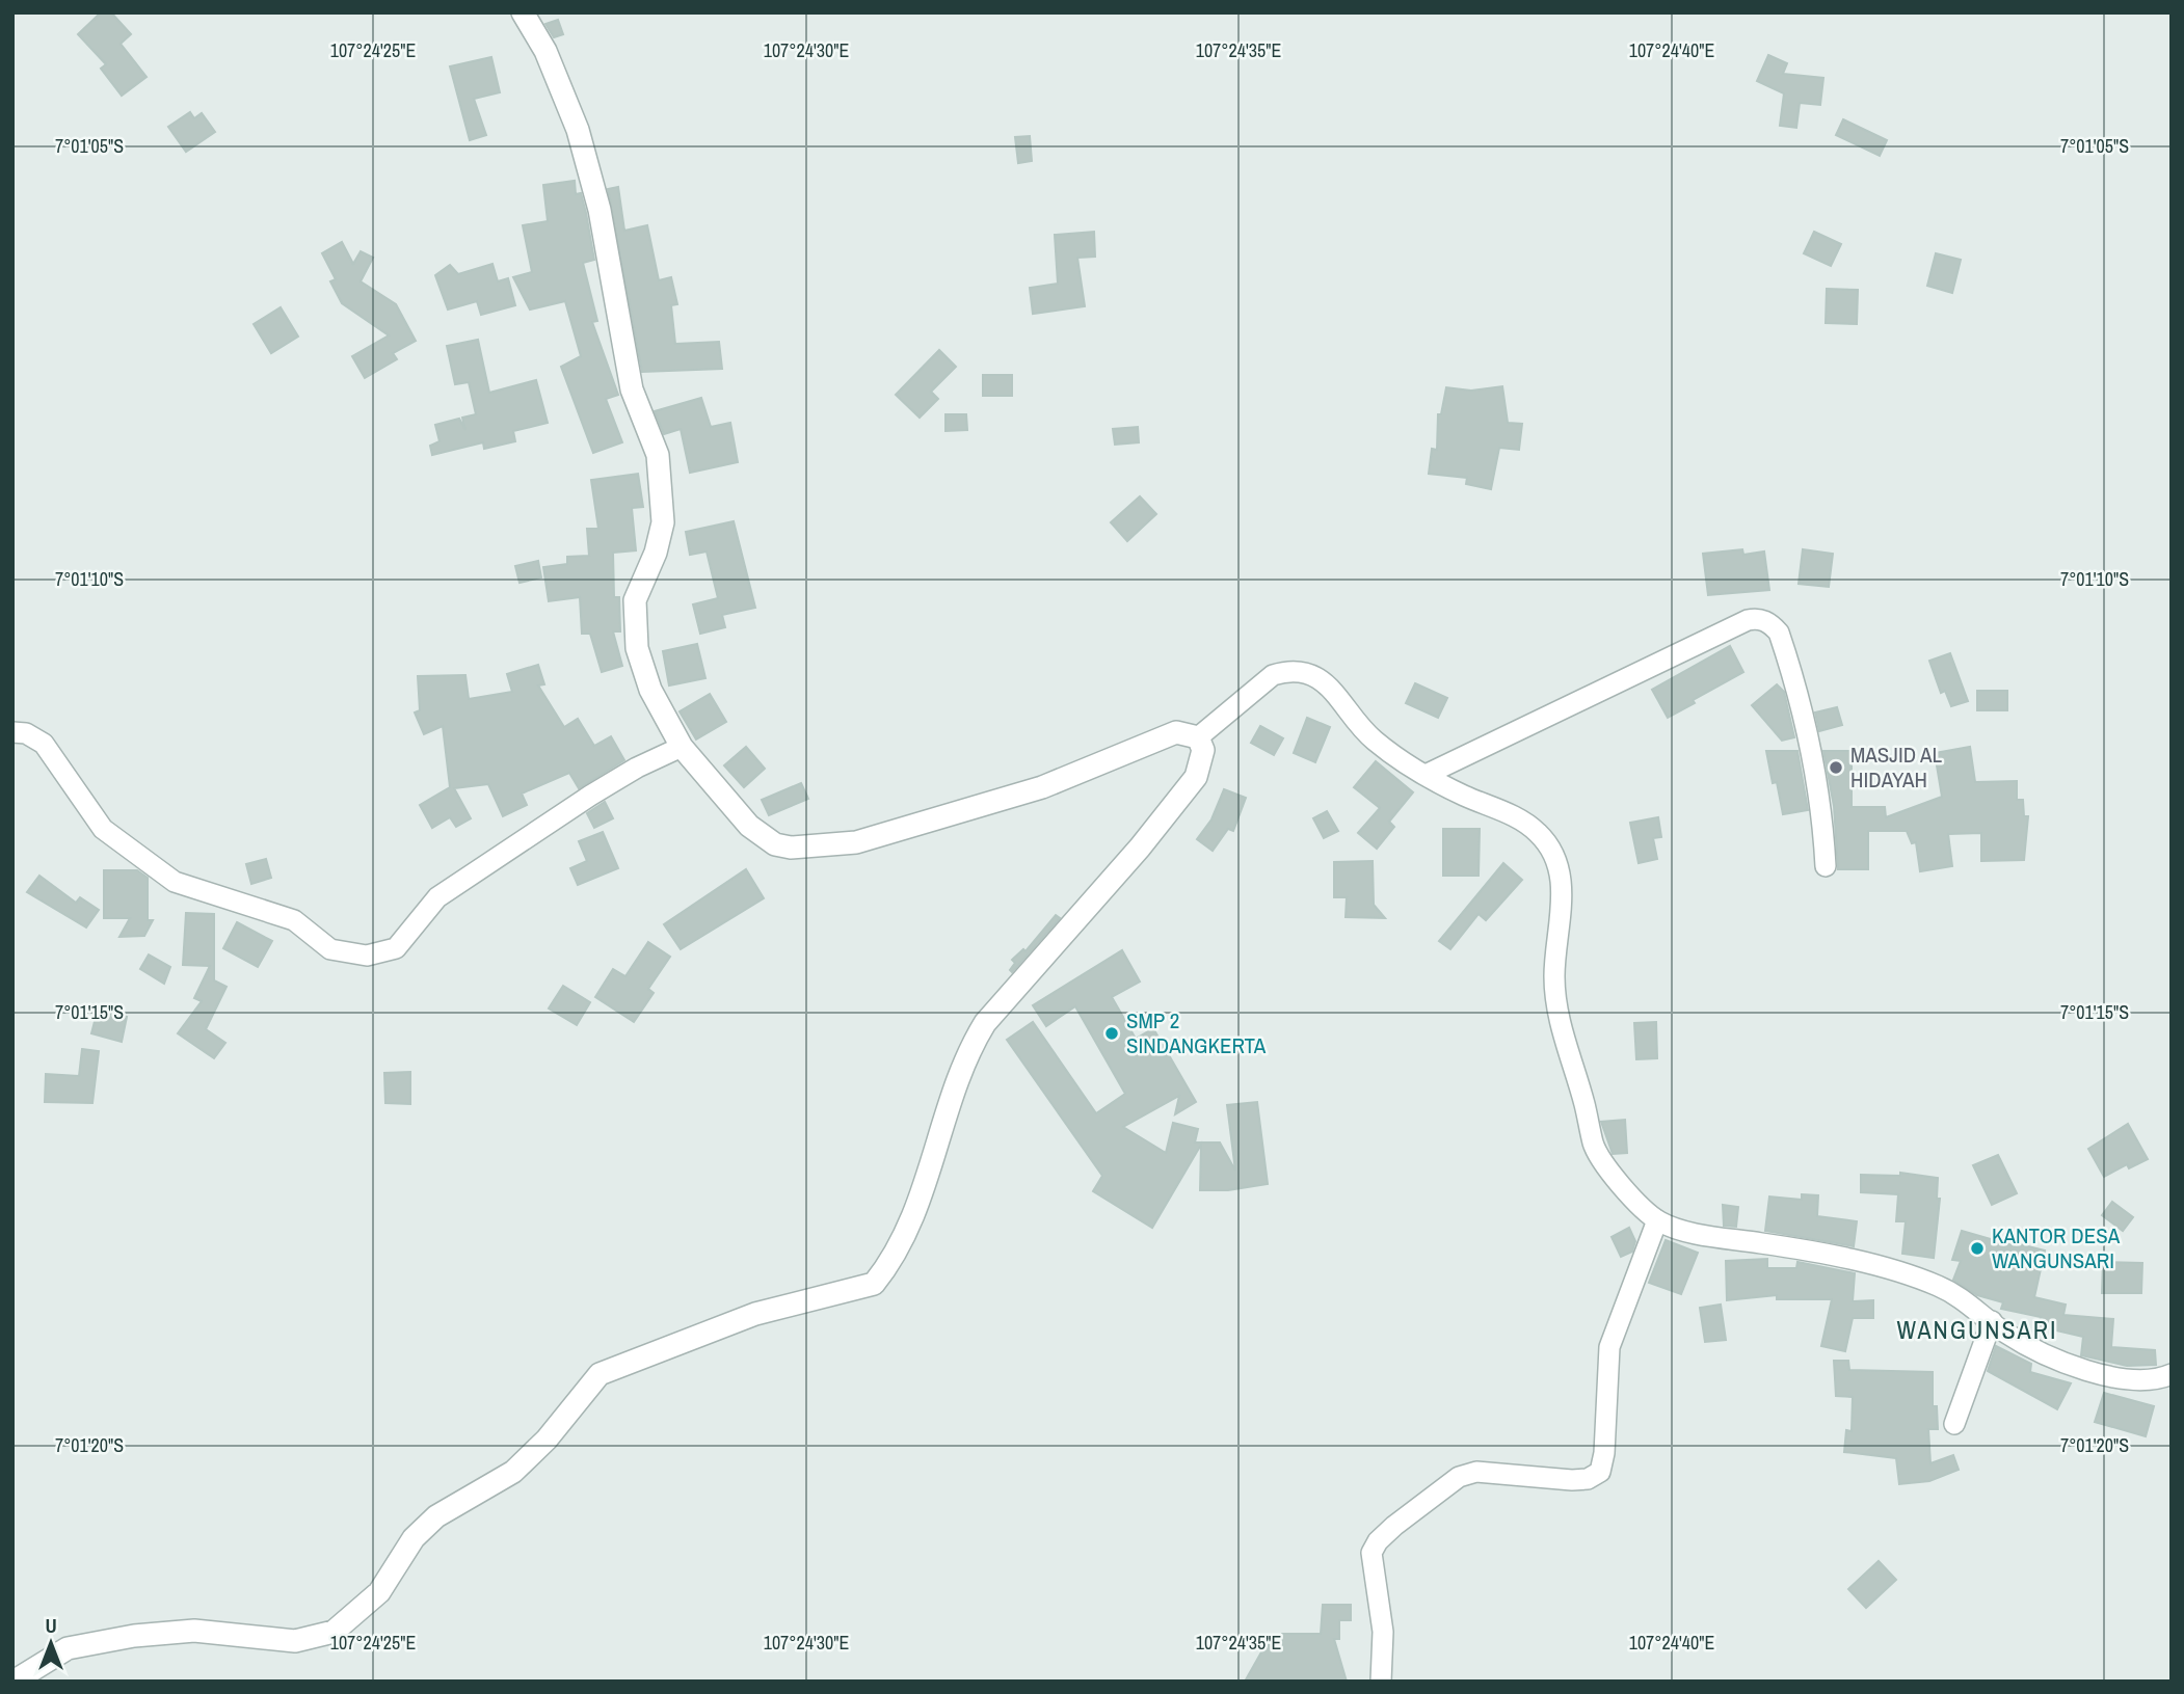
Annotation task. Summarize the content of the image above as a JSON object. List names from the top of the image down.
{
  "districts": ["WANGUNSARI"],
  "places": ["MASJID AL HIDAYAH", "SMP 2 SINDANGKERTA", "KANTOR DESA WANGUNSARI"],
  "north": "top",
  "coordinates": [
    "107°24'25\"E",
    "107°24'30\"E",
    "107°24'35\"E",
    "107°24'40\"E",
    "7°01'05\"S",
    "7°01'10\"S",
    "7°01'15\"S",
    "7°01'20\"S"
  ]
}
